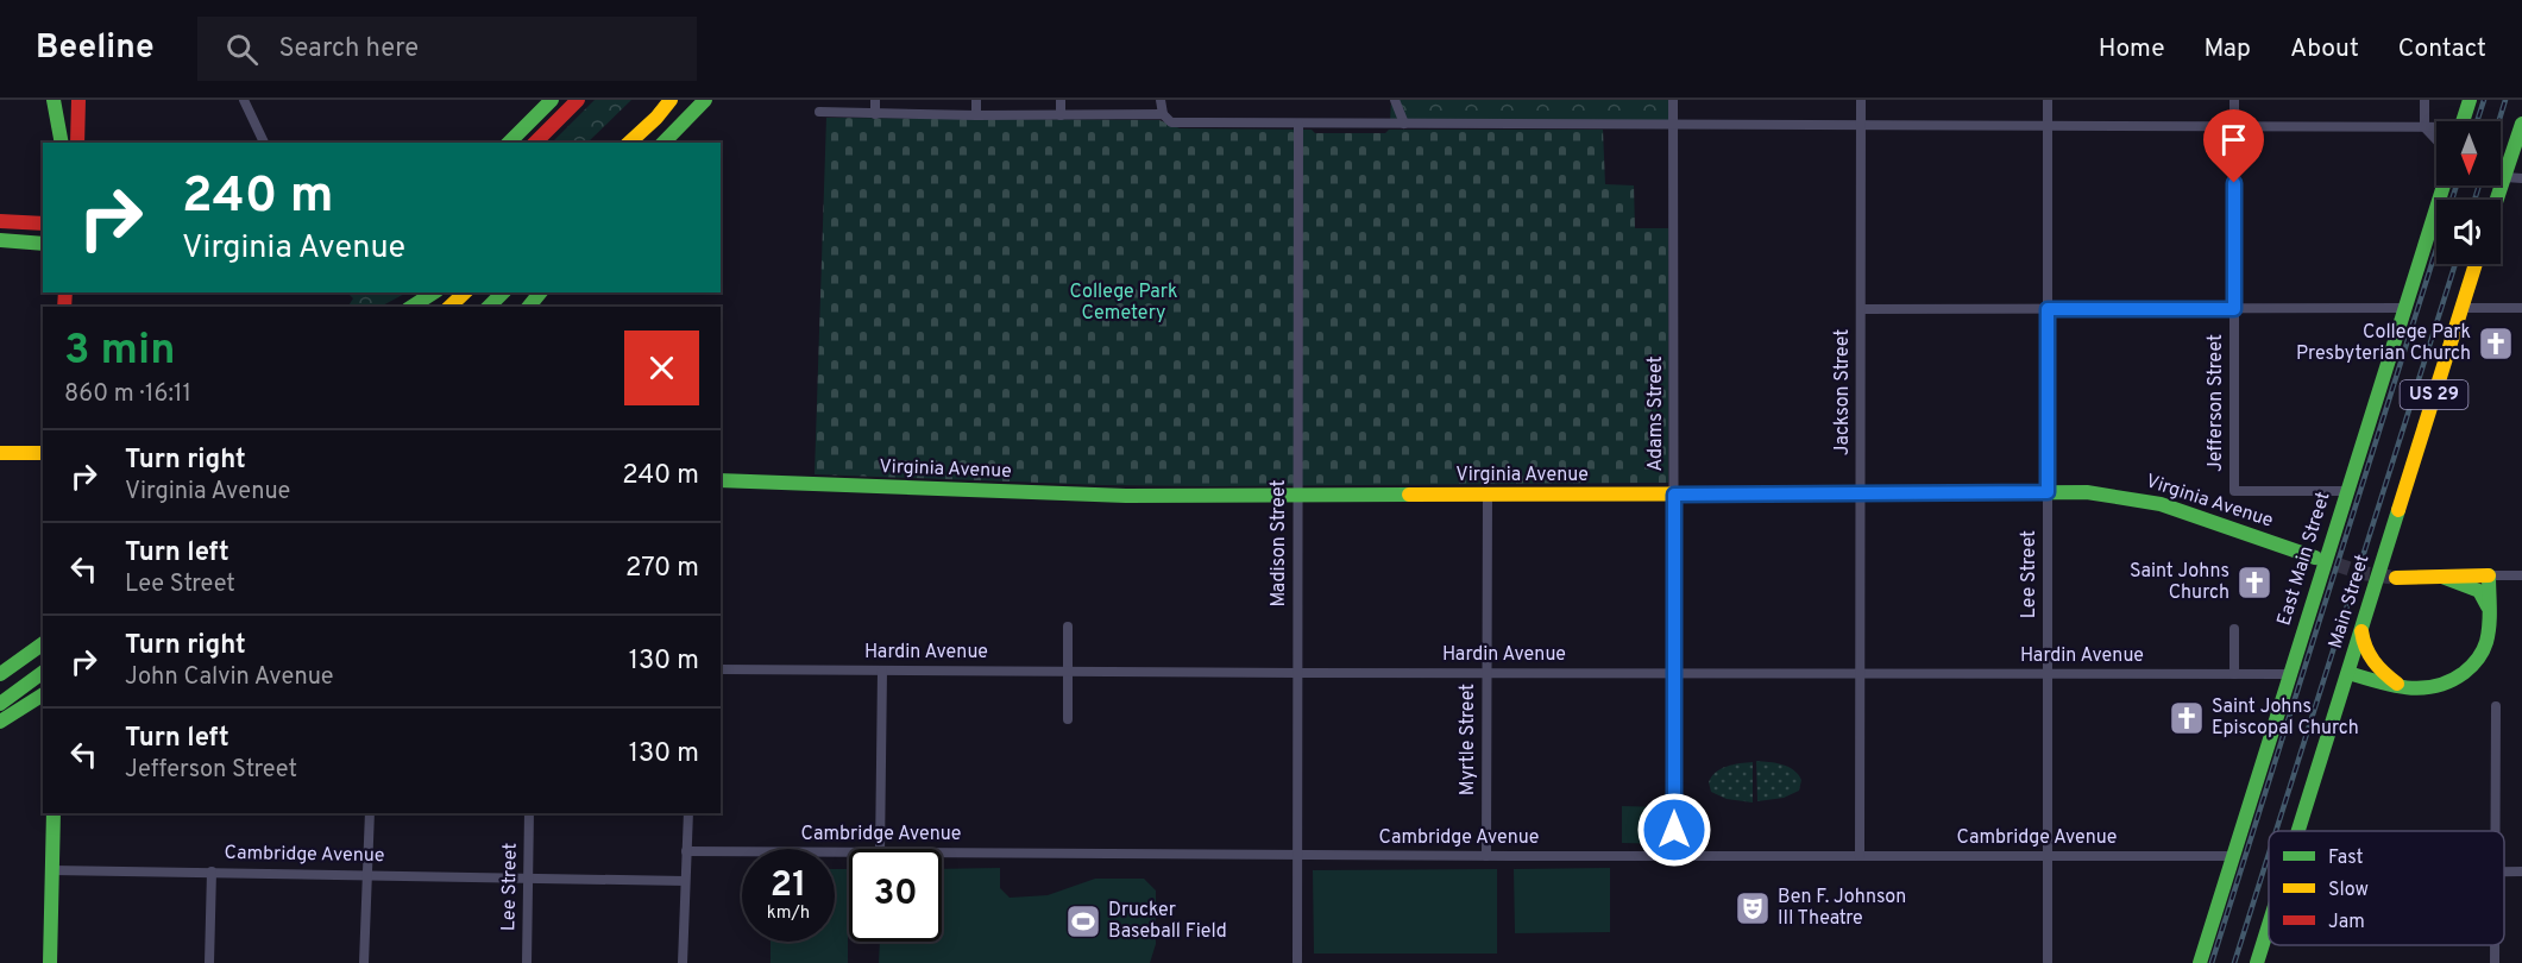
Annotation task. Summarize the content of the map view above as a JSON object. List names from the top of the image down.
{
  "streets": {
    "main road": [
      "US 29",
      "Virginia Avenue",
      "East Main Street",
      "Main Street"
    ],
    "street": [
      "Jackson Street",
      "Jefferson Street",
      "Adams Street",
      "Madison Street",
      "Lee Street",
      "Hardin Avenue",
      "Myrtle Street",
      "Cambridge Avenue"
    ]
  },
  "crossings": [
    ["Jackson Street", "Virginia Avenue"],
    ["Jackson Street", "Hardin Avenue"],
    ["Jackson Street", "Cambridge Avenue"],
    ["Jefferson Street", "Virginia Avenue"],
    ["Adams Street", "Virginia Avenue"],
    ["Adams Street", "Hardin Avenue"],
    ["Adams Street", "Cambridge Avenue"],
    ["Virginia Avenue", "Madison Street"],
    ["Virginia Avenue", "East Main Street"],
    ["Virginia Avenue", "Lee Street"],
    ["Virginia Avenue", "Myrtle Street"],
    ["Madison Street", "Hardin Avenue"],
    ["Madison Street", "Cambridge Avenue"],
    ["East Main Street", "Hardin Avenue"],
    ["East Main Street", "Cambridge Avenue"],
    ["Lee Street", "Hardin Avenue"],
    ["Lee Street", "Cambridge Avenue"],
    ["Hardin Avenue", "Myrtle Street"],
    ["Myrtle Street", "Cambridge Avenue"]
  ],
  "parks": ["College Park Cemetery"],
  "places": {
    "church": ["College Park Presbyterian Church", "Saint Johns Church", "Saint Johns Episcopal Church"],
    "theatre": ["Ben F. Johnson III Theatre"],
    "sports": ["Drucker Baseball Field"]
  },
  "legend": ["Fast", "Slow", "Jam"],
  "north": "bottom",
  "page": {
    "header": "Beeline",
    "search": "Search here",
    "nav": [
      "Home",
      "Map",
      "About",
      "Contact"
    ],
    "turn": ["240 m", "Virginia Avenue"],
    "heading": ["3 min", "860 m · 16:11"],
    "list": [
      {
        "name": "Turn right",
        "note": "Virginia Avenue",
        "value": "240 m"
      },
      {
        "name": "Turn left",
        "note": "Lee Street",
        "value": "270 m"
      },
      {
        "name": "Turn right",
        "note": "John Calvin Avenue",
        "value": "130 m"
      },
      {
        "name": "Turn left",
        "note": "Jefferson Street",
        "value": "130 m"
      }
    ],
    "speed": "21 km/h",
    "limit": "30"
  }
}
